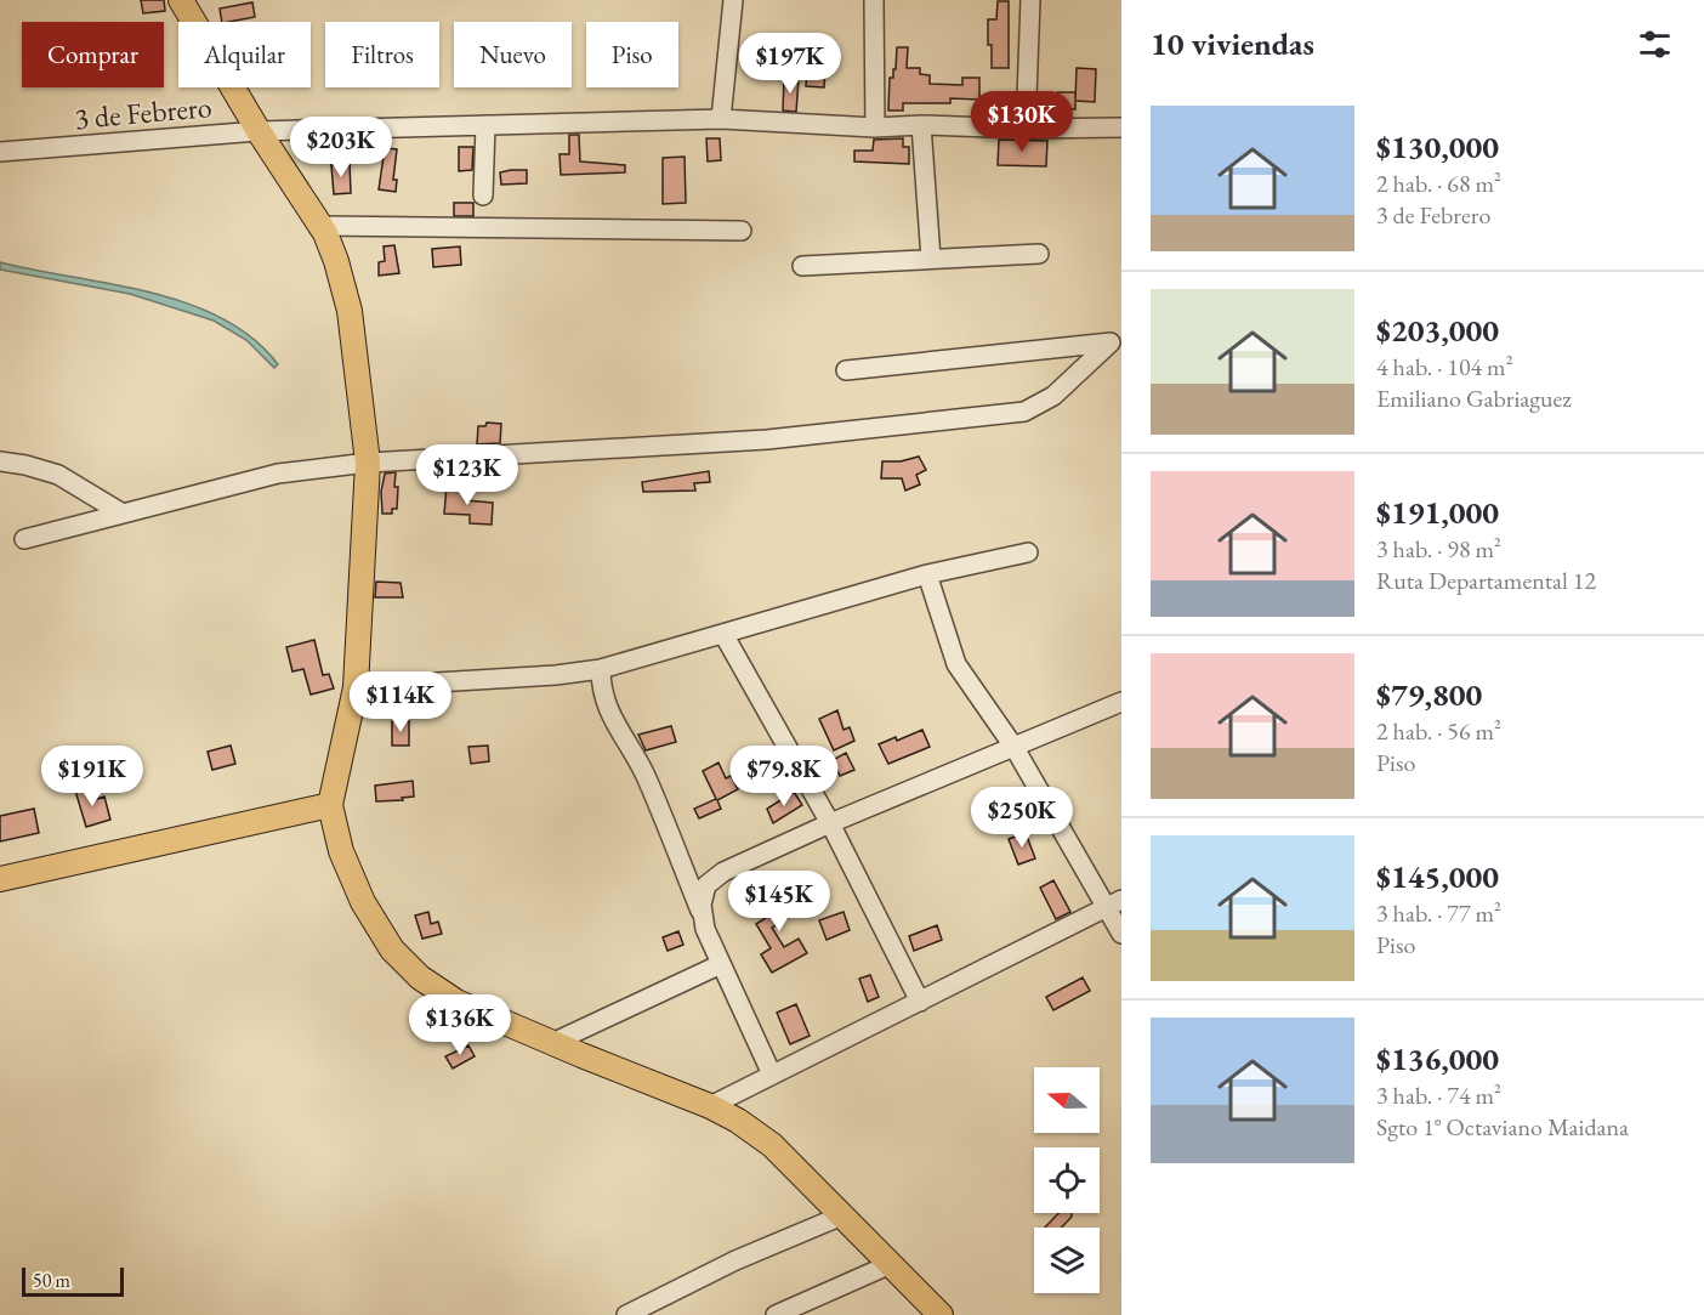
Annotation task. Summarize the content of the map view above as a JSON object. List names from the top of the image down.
{
  "streets": {
    "street": ["3 de Febrero"]
  },
  "scale_bar": "50 m",
  "north": "left",
  "page": {
    "heading": "10 viviendas",
    "chip": [
      "Comprar",
      "Alquilar",
      "Filtros",
      "Nuevo",
      "Piso"
    ],
    "price": [
      "$197K",
      "$130K",
      "$203K",
      "$123K",
      "$114K",
      "$191K",
      "$79.8K",
      "$250K",
      "$145K",
      "$136K"
    ],
    "list": [
      {
        "name": "$130,000",
        "note": "2 hab. · 68 m² · 3 de Febrero"
      },
      {
        "name": "$203,000",
        "note": "4 hab. · 104 m² · Emiliano Gabriaguez"
      },
      {
        "name": "$191,000",
        "note": "3 hab. · 98 m² · Ruta Departamental 12"
      },
      {
        "name": "$79,800",
        "note": "2 hab. · 56 m² · Piso"
      },
      {
        "name": "$145,000",
        "note": "3 hab. · 77 m² · Piso"
      },
      {
        "name": "$136,000",
        "note": "3 hab. · 74 m² · Sgto 1° Octaviano Maidana"
      }
    ],
    "scale": "50 m"
  }
}
